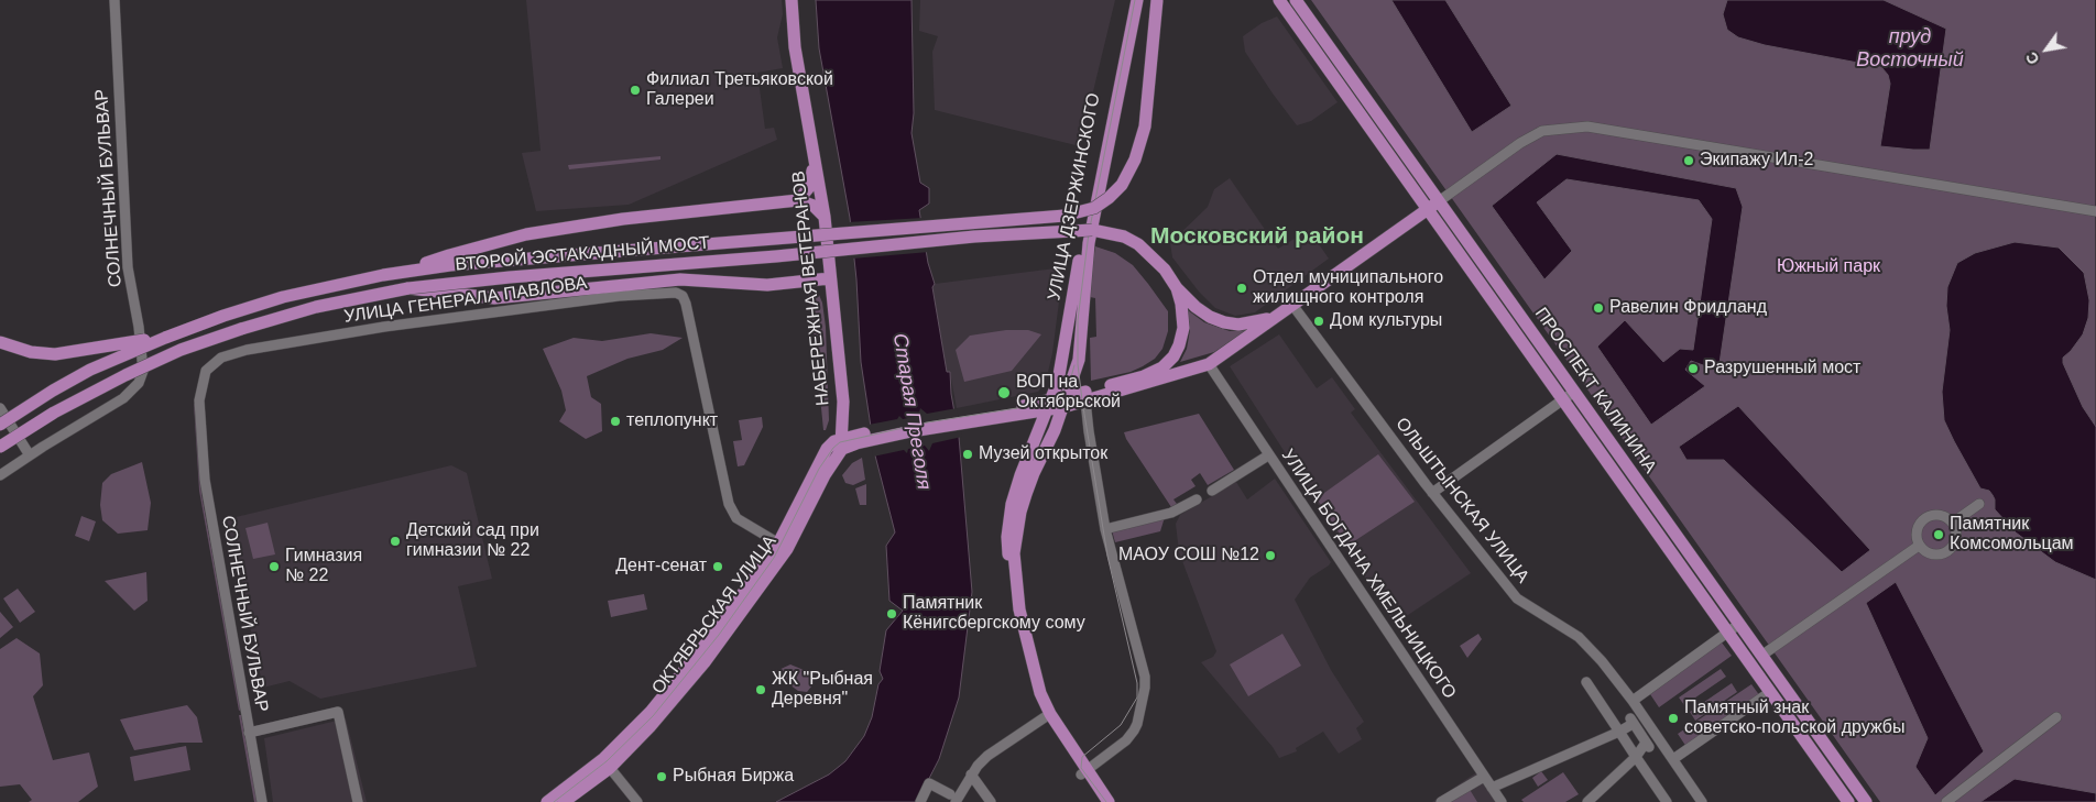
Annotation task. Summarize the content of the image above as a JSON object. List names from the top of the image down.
{
  "streets": {
    "main road": [
      "УЛИЦА ДЗЕРЖИНСКОГО",
      "ВТОРОЙ ЭСТАКАДНЫЙ МОСТ",
      "НАБЕРЕЖНАЯ ВЕТЕРАНОВ",
      "ПРОСПЕКТ КАЛИНИНА",
      "ОКТЯБРЬСКАЯ УЛИЦА"
    ],
    "street": [
      "СОЛНЕЧНЫЙ БУЛЬВАР",
      "УЛИЦА ГЕНЕРАЛА ПАВЛОВА",
      "ОЛЬШТЫНСКАЯ УЛИЦА",
      "УЛИЦА БОГДАНА ХМЕЛЬНИЦКОГО"
    ]
  },
  "crossings": [
    ["СОЛНЕЧНЫЙ БУЛЬВАР", "УЛИЦА ГЕНЕРАЛА ПАВЛОВА"],
    ["УЛИЦА ДЗЕРЖИНСКОГО", "ВТОРОЙ ЭСТАКАДНЫЙ МОСТ"],
    ["НАБЕРЕЖНАЯ ВЕТЕРАНОВ", "ОКТЯБРЬСКАЯ УЛИЦА"],
    ["УЛИЦА ГЕНЕРАЛА ПАВЛОВА", "ОКТЯБРЬСКАЯ УЛИЦА"]
  ],
  "districts": ["Московский район"],
  "water": ["пруд Восточный", "Старая Преголя"],
  "parks": ["Южный парк"],
  "places": [
    "Филиал Третьяковской Галереи",
    "Экипажу Ил-2",
    "Отдел муниципального жилищного контроля",
    "Равелин Фридланд",
    "Дом культуры",
    "Разрушенный мост",
    "ВОП на Октябрьской",
    "теплопункт",
    "Музей открыток",
    "Памятник Комсомольцам",
    "Детский сад при гимназии № 22",
    "МАОУ СОШ №12",
    "Гимназия № 22",
    "Дент-сенат",
    "Памятник Кёнигсбергскому сому",
    "ЖК \"Рыбная Деревня\"",
    "Памятный знак советско-польской дружбы",
    "Рыбная Биржа"
  ],
  "north": "bottom left"
}
